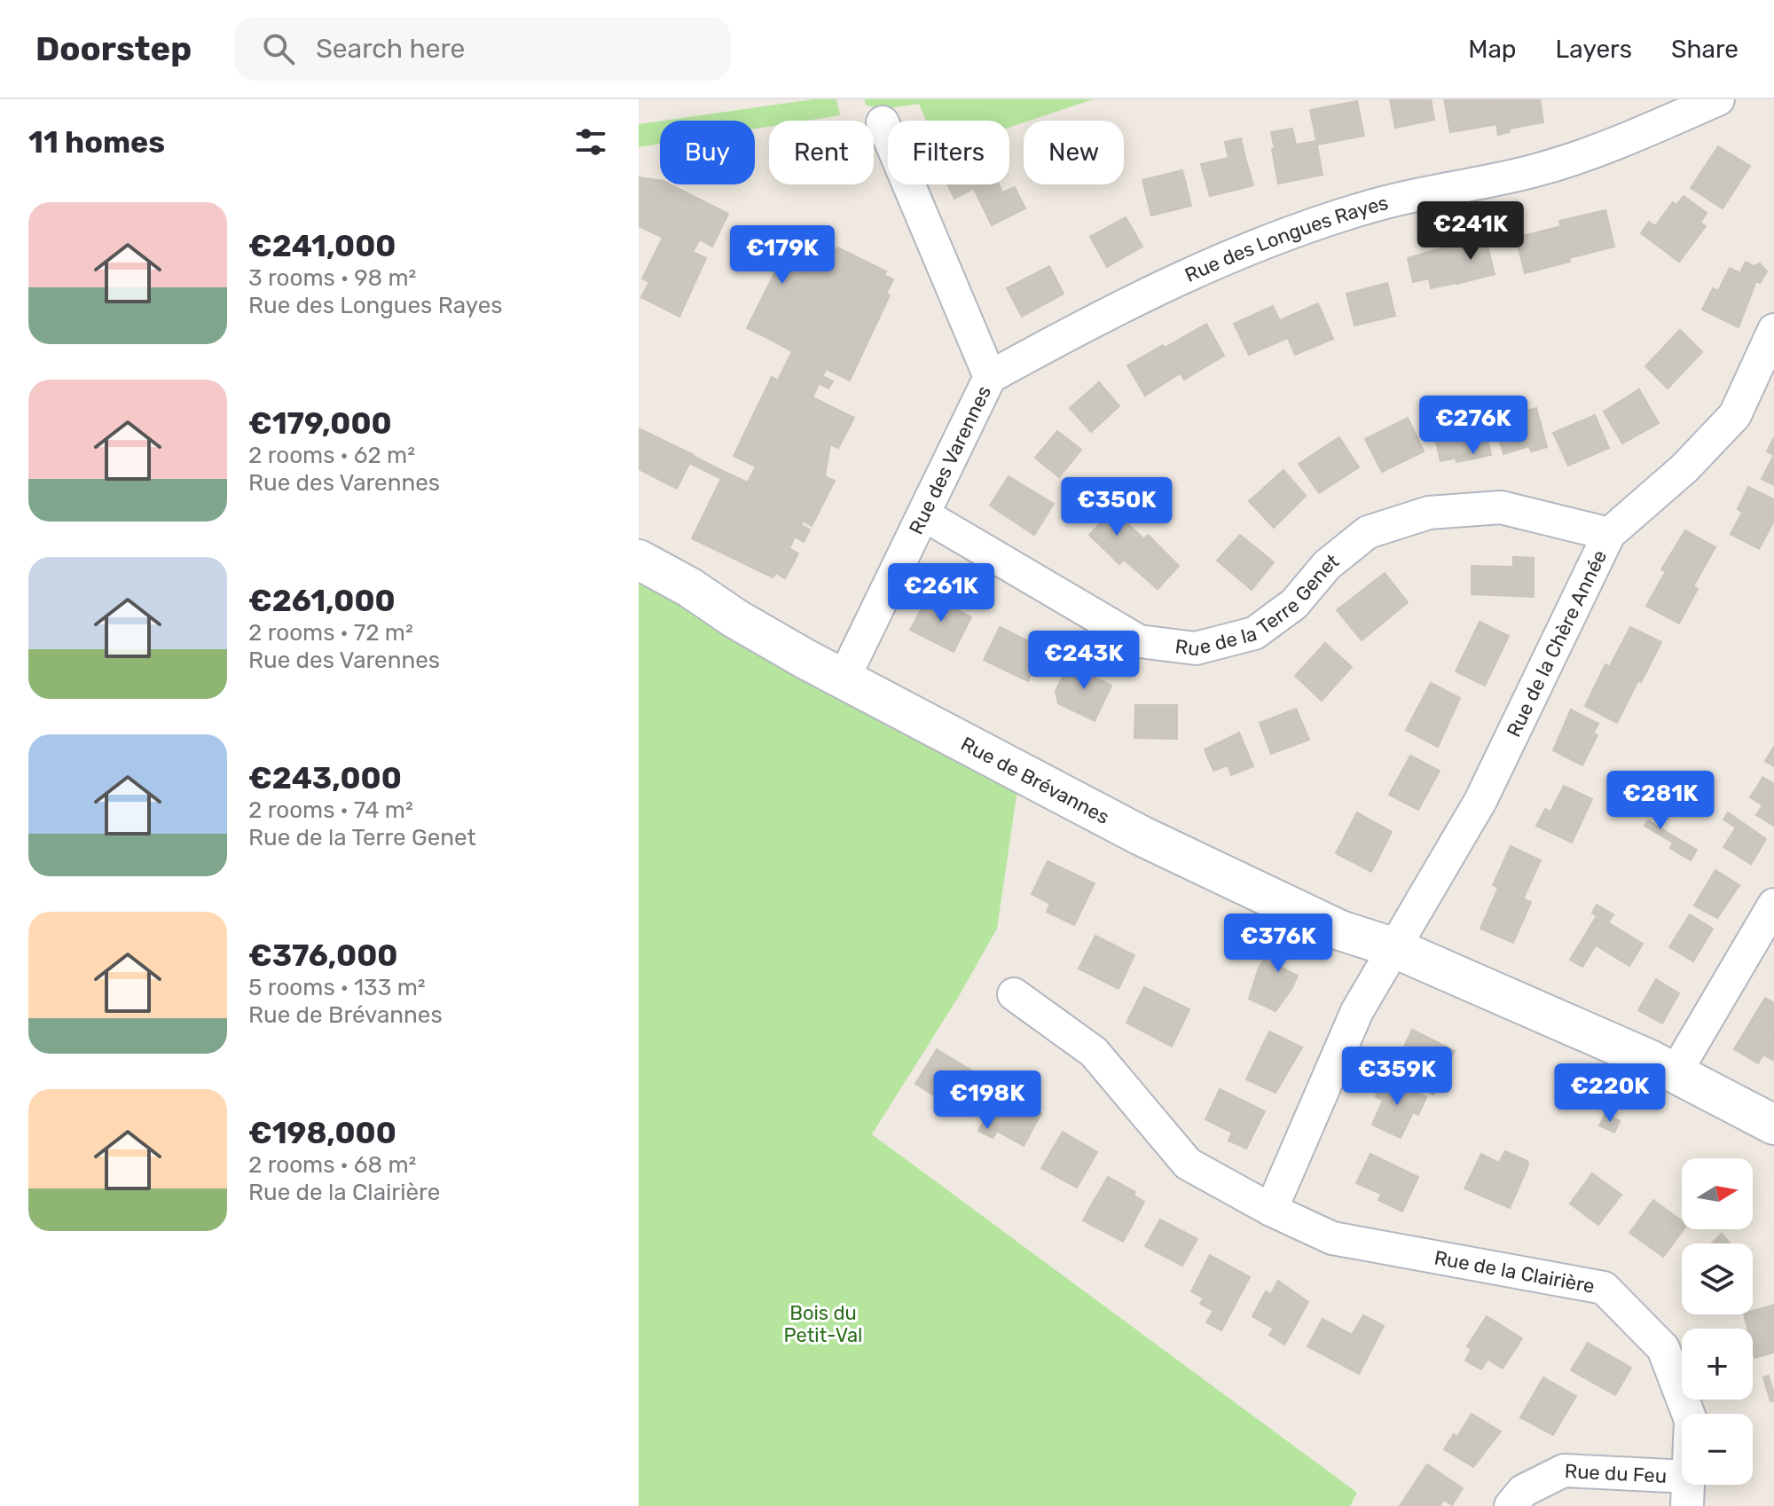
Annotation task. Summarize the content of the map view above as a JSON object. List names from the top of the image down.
{
  "streets": {
    "street": [
      "Rue des Longues Rayes",
      "Rue des Varennes",
      "Rue de la Terre Genet",
      "Rue de la Chère Année",
      "Rue de Brévannes",
      "Rue de la Clairière",
      "Rue du Feu"
    ]
  },
  "crossings": [
    ["Rue des Longues Rayes", "Rue des Varennes"],
    ["Rue des Varennes", "Rue de la Terre Genet"],
    ["Rue des Varennes", "Rue de Brévannes"],
    ["Rue de la Terre Genet", "Rue de la Chère Année"],
    ["Rue de la Chère Année", "Rue de Brévannes"],
    ["Rue de la Clairière", "Rue du Feu"]
  ],
  "parks": ["Bois du Petit-Val"],
  "north": "right",
  "page": {
    "header": "Doorstep",
    "search": "Search here",
    "nav": ["Map", "Layers", "Share"],
    "heading": "11 homes",
    "chip": [
      "Buy",
      "Rent",
      "Filters",
      "New"
    ],
    "list": [
      {
        "name": "€241,000",
        "note": "3 rooms · 98 m² · Rue des Longues Rayes"
      },
      {
        "name": "€179,000",
        "note": "2 rooms · 62 m² · Rue des Varennes"
      },
      {
        "name": "€261,000",
        "note": "2 rooms · 72 m² · Rue des Varennes"
      },
      {
        "name": "€243,000",
        "note": "2 rooms · 74 m² · Rue de la Terre Genet"
      },
      {
        "name": "€376,000",
        "note": "5 rooms · 133 m² · Rue de Brévannes"
      },
      {
        "name": "€198,000",
        "note": "2 rooms · 68 m² · Rue de la Clairière"
      }
    ],
    "price": [
      "€241K",
      "€179K",
      "€276K",
      "€350K",
      "€261K",
      "€243K",
      "€281K",
      "€376K",
      "€359K",
      "€220K",
      "€198K"
    ],
    "map_buttons": ["+", "−"]
  }
}
